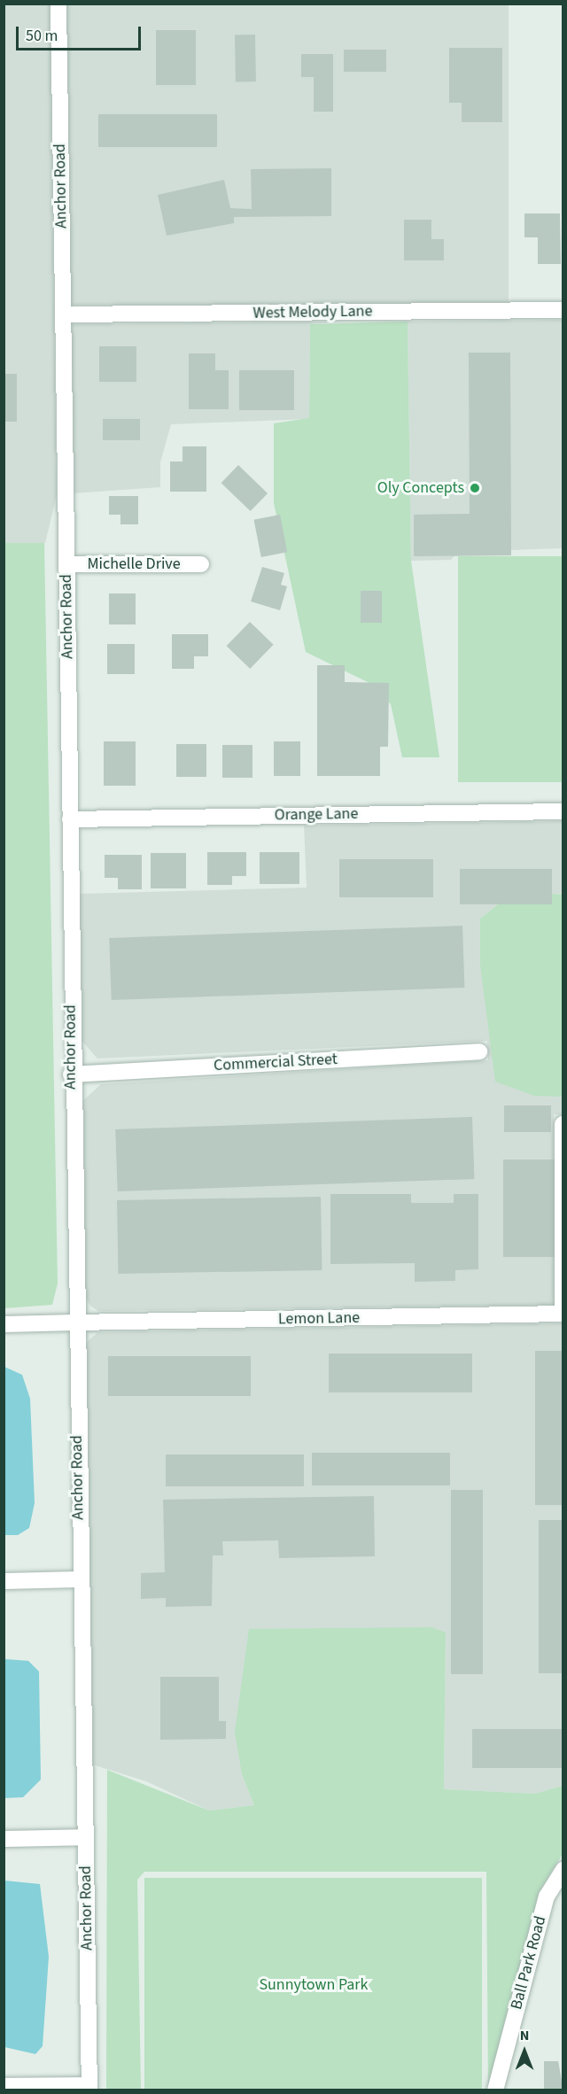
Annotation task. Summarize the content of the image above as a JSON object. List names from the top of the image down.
{
  "streets": {
    "street": [
      "Anchor Road",
      "West Melody Lane",
      "Michelle Drive",
      "Orange Lane",
      "Commercial Street",
      "Lemon Lane",
      "Ball Park Road"
    ]
  },
  "crossings": [
    ["Anchor Road", "West Melody Lane"],
    ["Anchor Road", "Michelle Drive"],
    ["Anchor Road", "Orange Lane"],
    ["Anchor Road", "Commercial Street"],
    ["Anchor Road", "Lemon Lane"]
  ],
  "parks": ["Sunnytown Park"],
  "places": ["Oly Concepts"],
  "scale_bar": "50 m",
  "north": "top"
}
